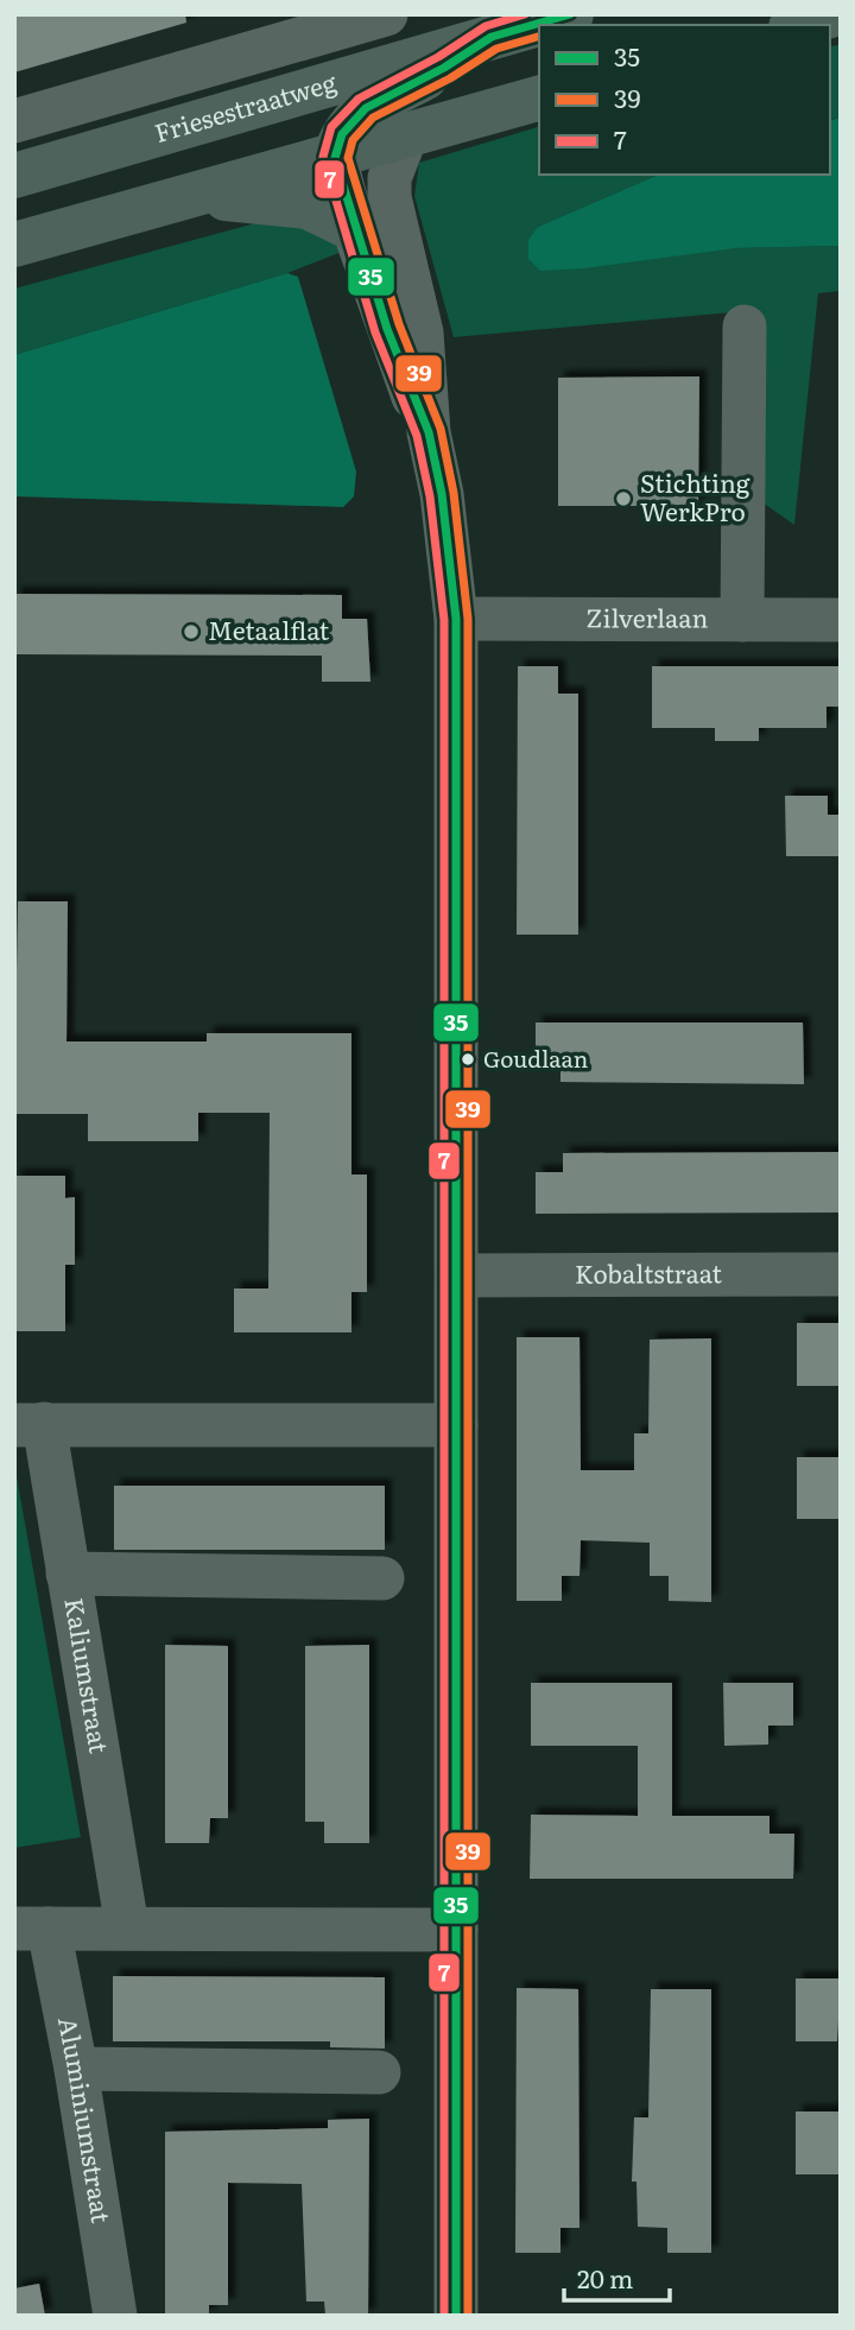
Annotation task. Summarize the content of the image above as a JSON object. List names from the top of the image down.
{
  "streets": {
    "highway": ["Friesestraatweg"],
    "street": [
      "Zilverlaan",
      "Kobaltstraat",
      "Kaliumstraat",
      "Aluminiumstraat"
    ]
  },
  "places": ["Stichting WerkPro", "Metaalflat", "Goudlaan"],
  "lines": ["transit line 35", "transit line 7", "transit line 39"],
  "legend": ["35", "39", "7"],
  "scale_bar": "20 m"
}
